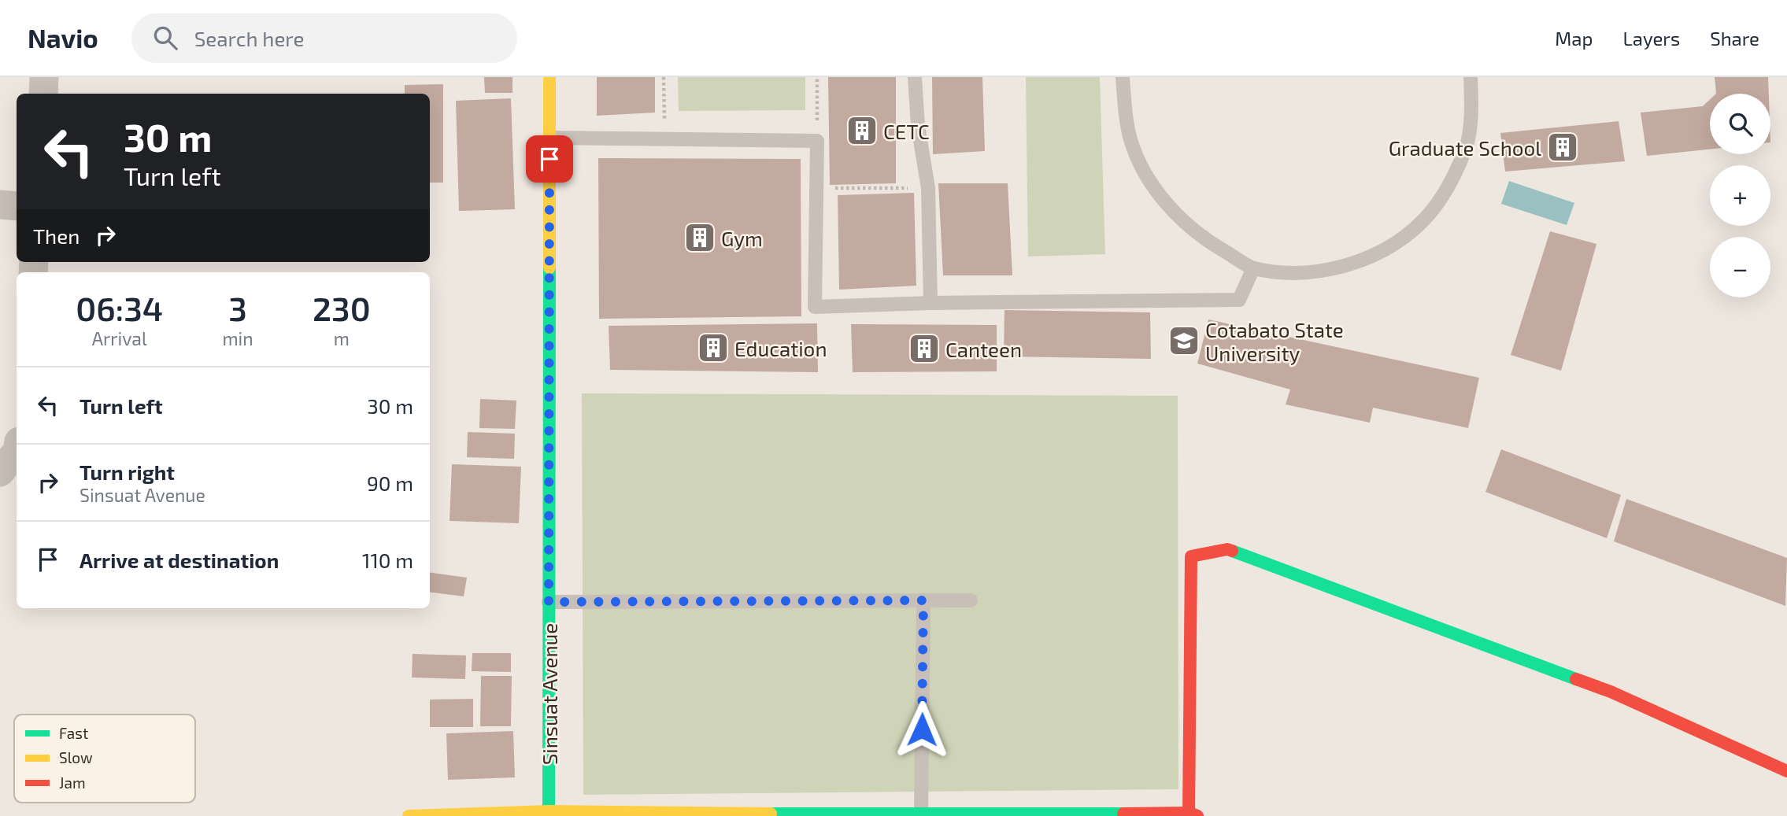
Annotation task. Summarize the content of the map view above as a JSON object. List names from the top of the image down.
{
  "streets": {
    "main road": ["Sinsuat Avenue"]
  },
  "places": {
    "building": [
      "CETC",
      "Graduate School",
      "Gym",
      "Education",
      "Canteen"
    ],
    "school or university": ["Cotabato State University"]
  },
  "legend": ["Fast", "Slow", "Jam"],
  "page": {
    "header": "Navio",
    "search": "Search here",
    "nav": ["Map", "Layers", "Share"],
    "map_buttons": ["+", "−"],
    "turn": ["30 m", "Turn left"],
    "then": "Then",
    "eta": [
      "06:34",
      "Arrival",
      "3",
      "min",
      "230",
      "m"
    ],
    "list": [
      {
        "name": "Turn left",
        "value": "30 m"
      },
      {
        "name": "Turn right",
        "note": "Sinsuat Avenue",
        "value": "90 m"
      },
      {
        "name": "Arrive at destination",
        "value": "110 m"
      }
    ]
  }
}
